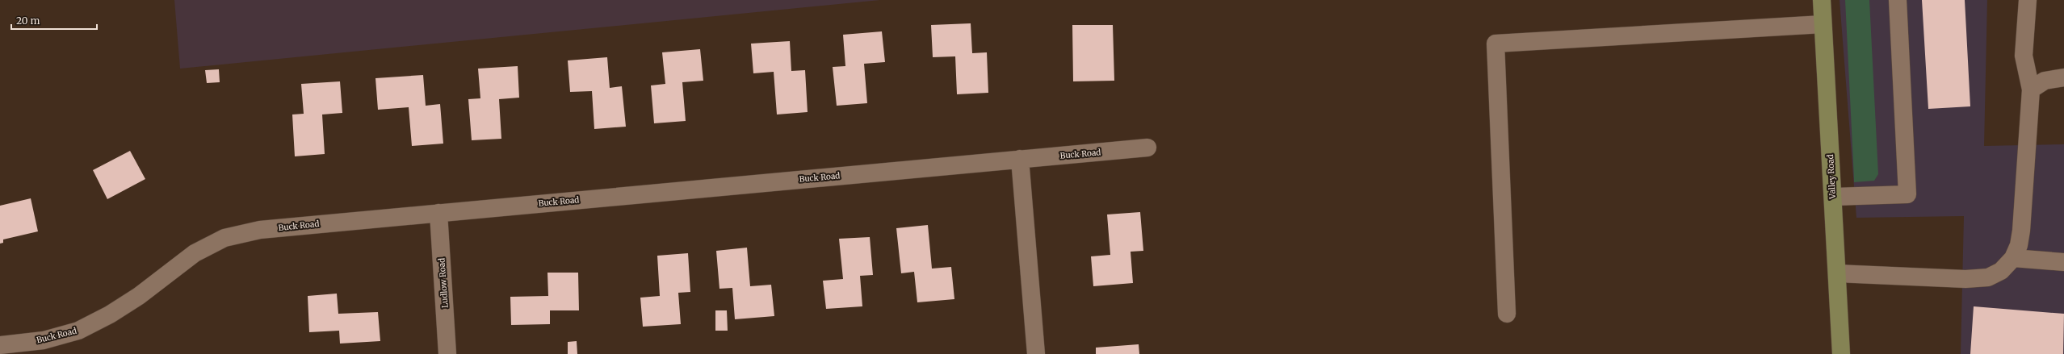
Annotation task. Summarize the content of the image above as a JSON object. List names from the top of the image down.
{
  "streets": {
    "main road": ["Valley Road"],
    "street": ["Buck Road", "Ludlow Road"]
  },
  "crossings": [
    ["Buck Road", "Ludlow Road"]
  ],
  "scale_bar": "20 m"
}
